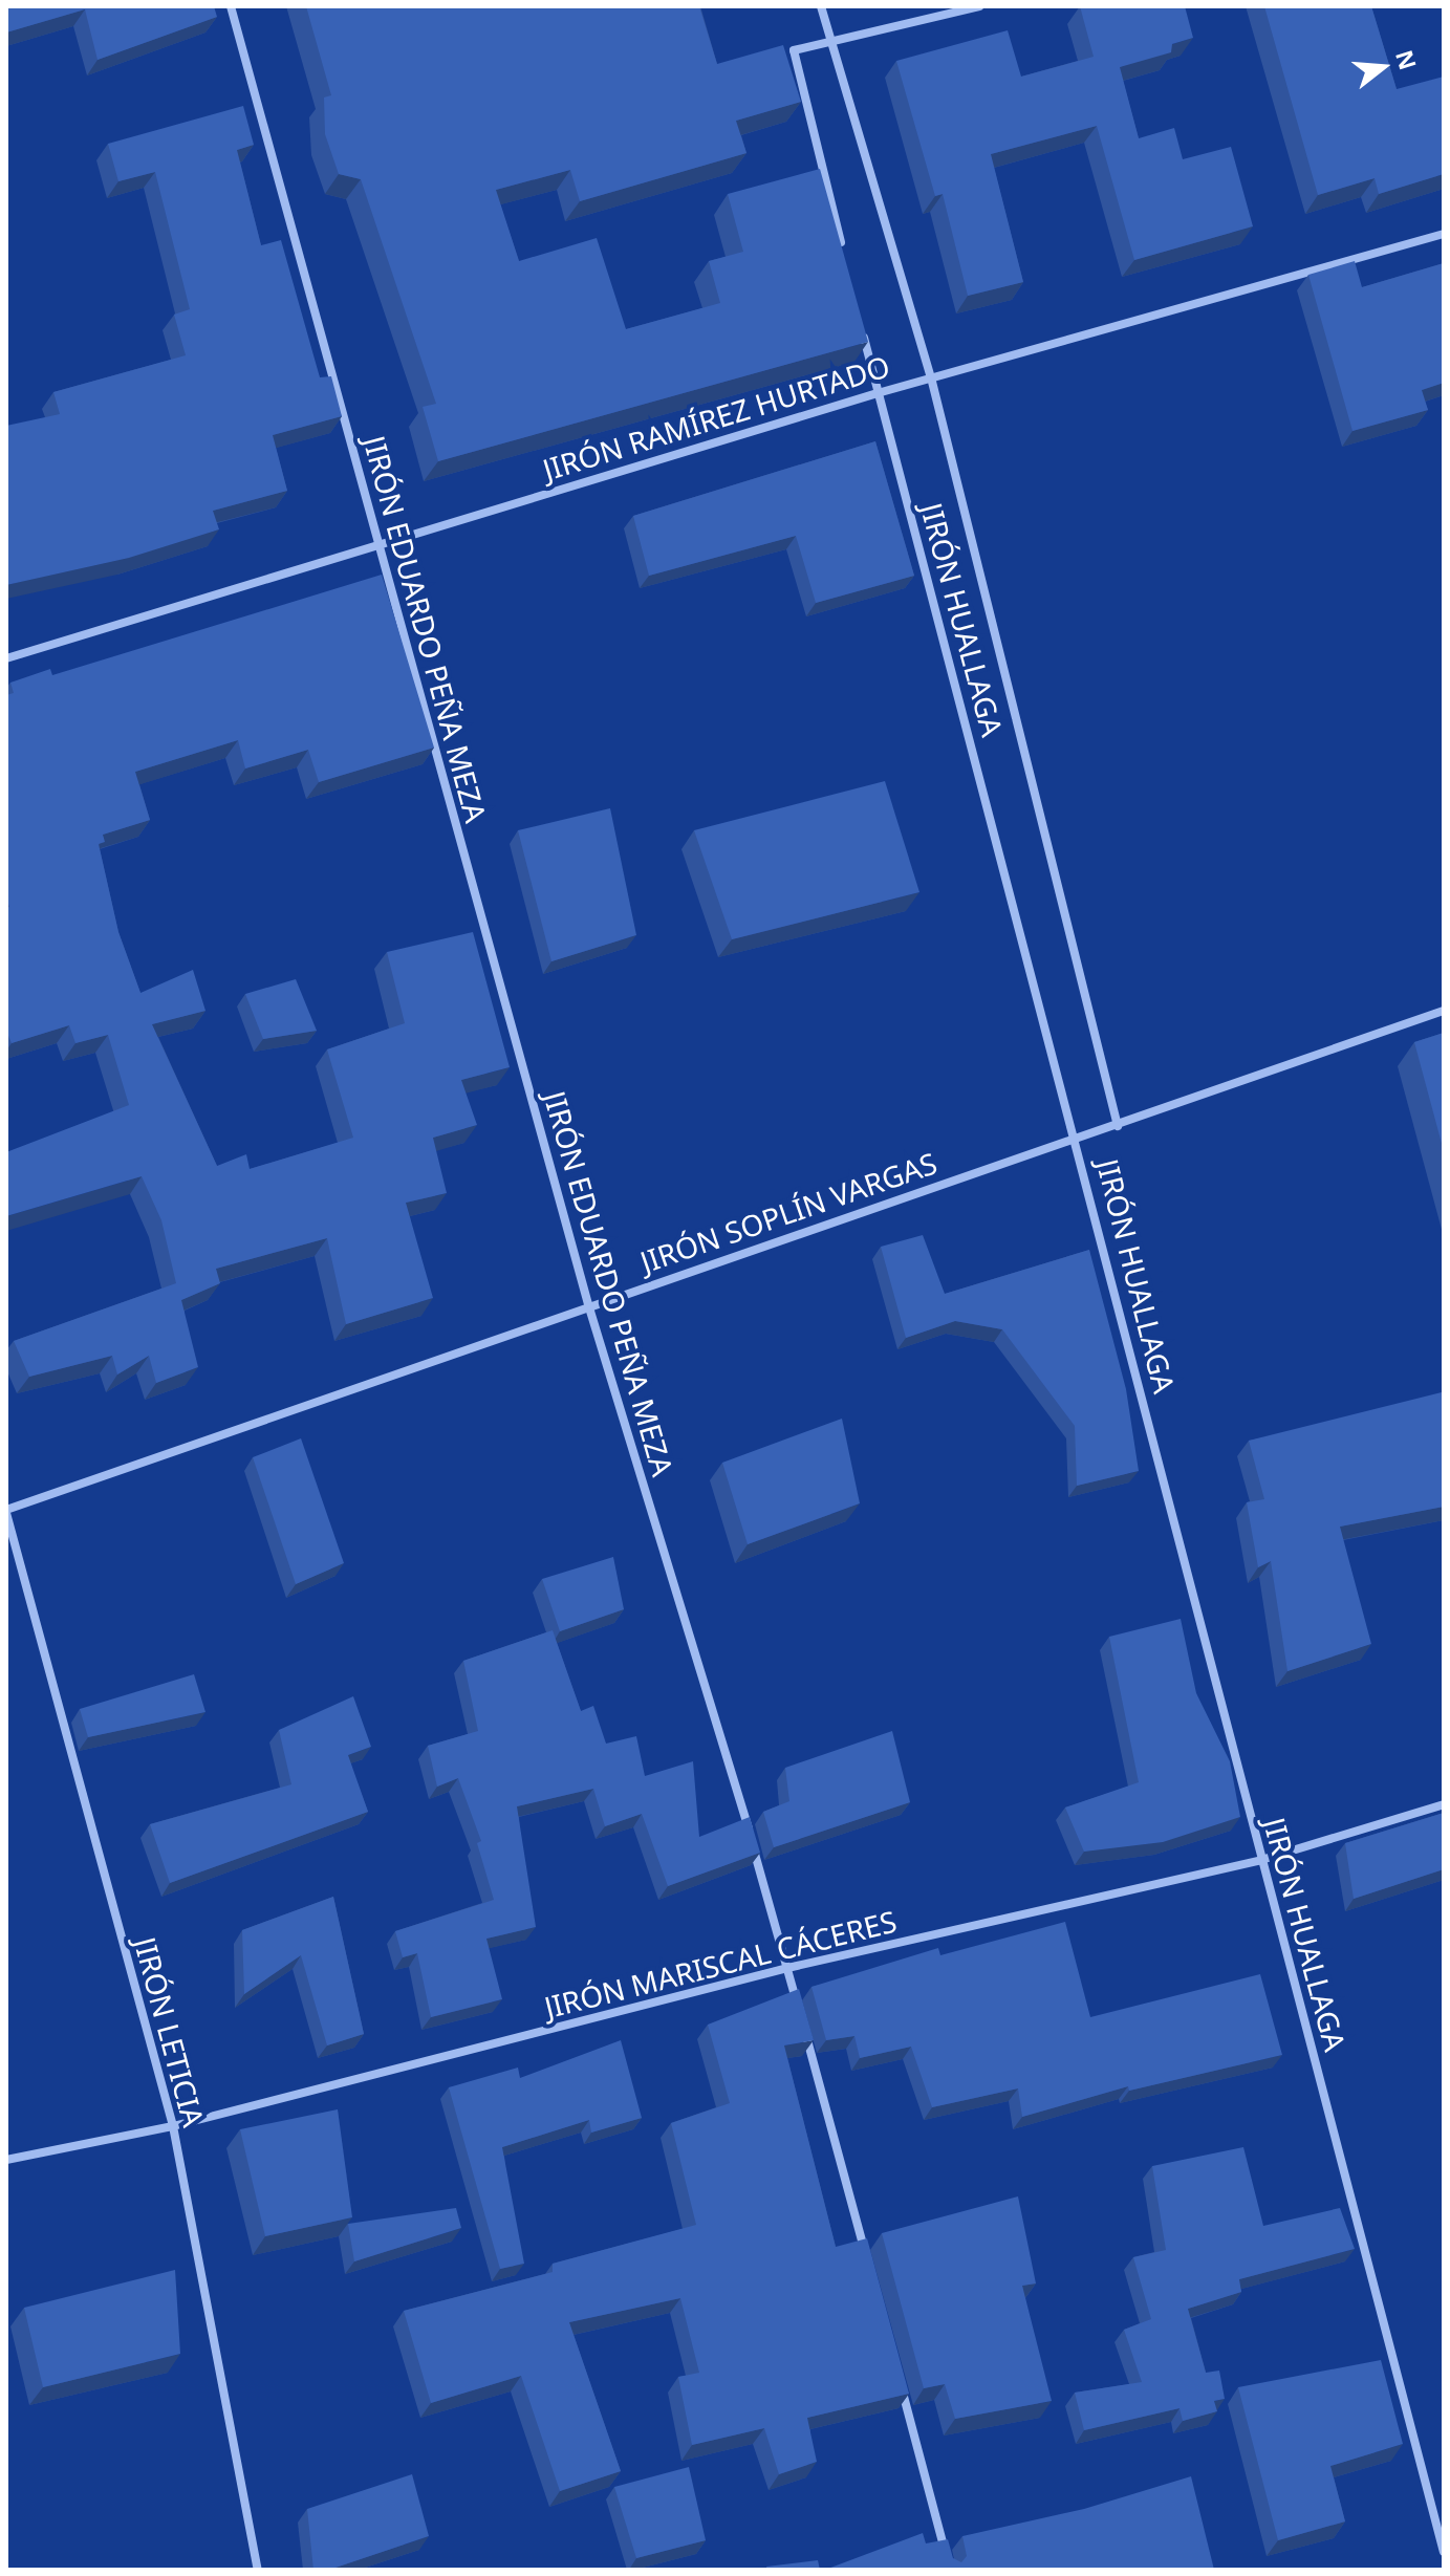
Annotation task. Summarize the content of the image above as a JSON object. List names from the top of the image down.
{
  "streets": {
    "street": [
      "JIRÓN RAMÍREZ HURTADO",
      "JIRÓN HUALLAGA",
      "JIRÓN EDUARDO PEÑA MEZA",
      "JIRÓN SOPLÍN VARGAS",
      "JIRÓN MARISCAL CÁCERES",
      "JIRÓN LETICIA"
    ]
  },
  "crossings": [
    ["JIRÓN RAMÍREZ HURTADO", "JIRÓN HUALLAGA"],
    ["JIRÓN RAMÍREZ HURTADO", "JIRÓN EDUARDO PEÑA MEZA"],
    ["JIRÓN HUALLAGA", "JIRÓN SOPLÍN VARGAS"],
    ["JIRÓN HUALLAGA", "JIRÓN MARISCAL CÁCERES"],
    ["JIRÓN EDUARDO PEÑA MEZA", "JIRÓN SOPLÍN VARGAS"],
    ["JIRÓN EDUARDO PEÑA MEZA", "JIRÓN MARISCAL CÁCERES"],
    ["JIRÓN SOPLÍN VARGAS", "JIRÓN LETICIA"],
    ["JIRÓN MARISCAL CÁCERES", "JIRÓN LETICIA"]
  ],
  "north": "right"
}
